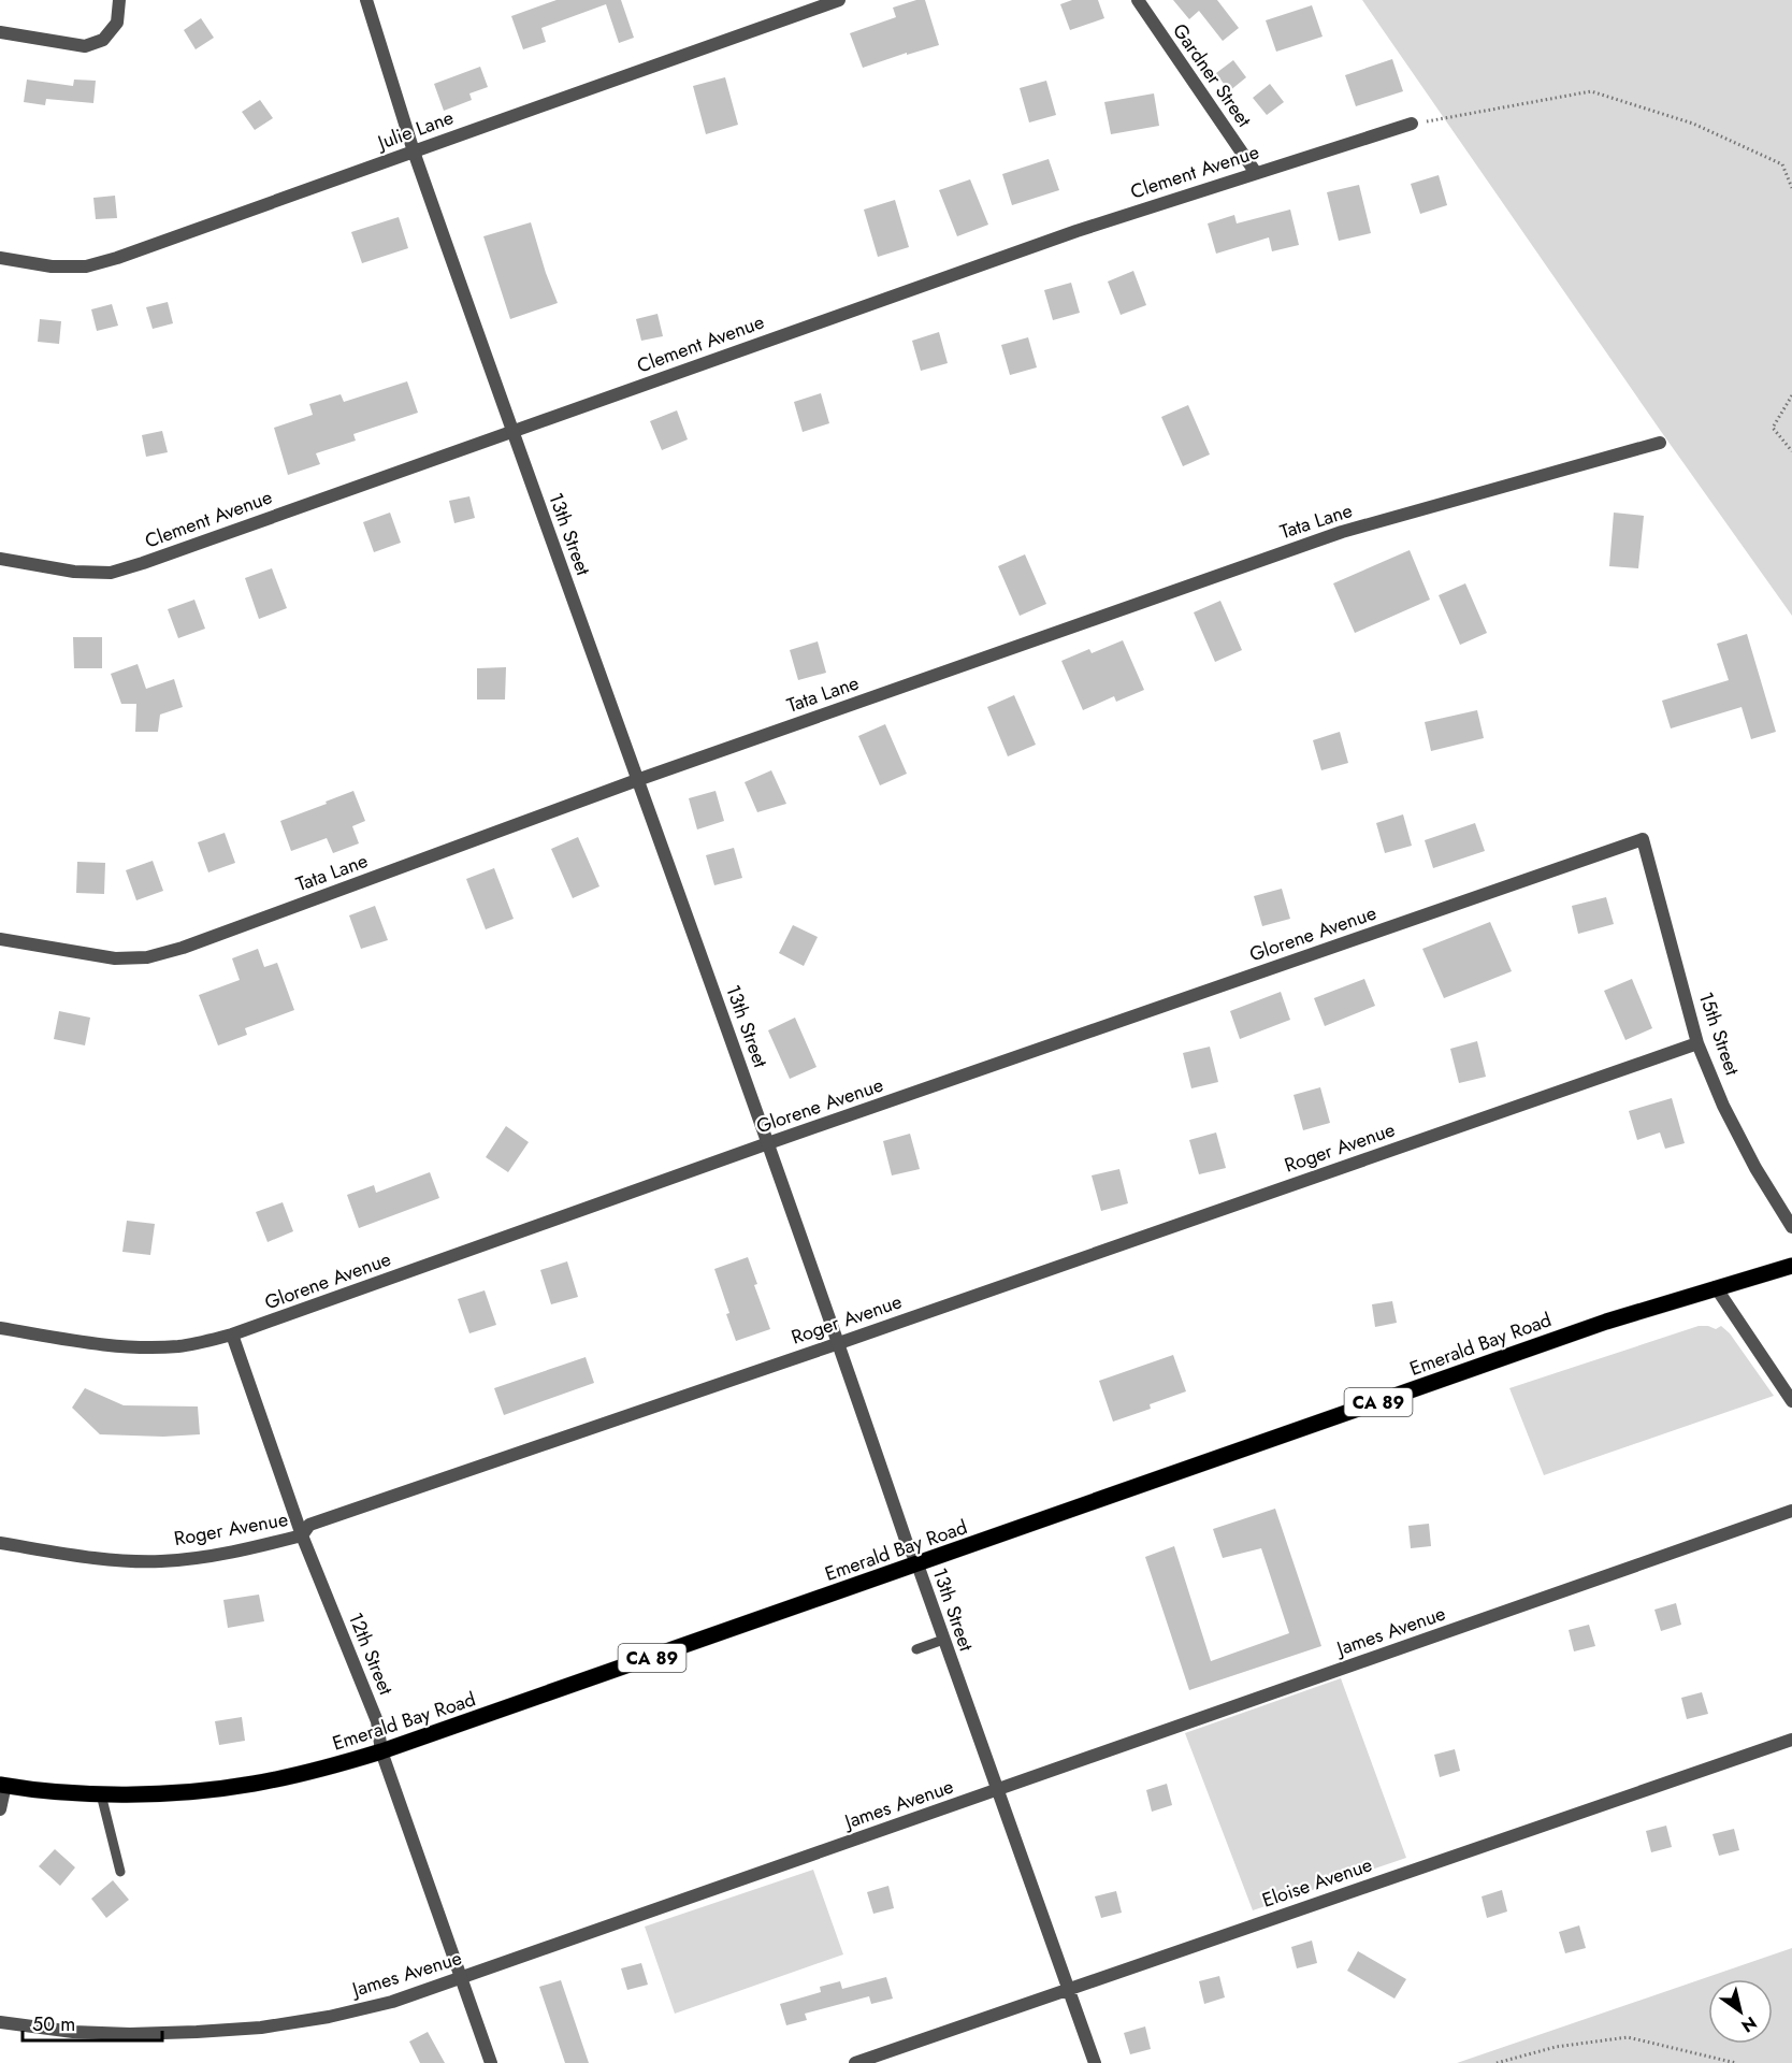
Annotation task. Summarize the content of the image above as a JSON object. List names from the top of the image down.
{
  "streets": {
    "main road": ["Emerald Bay Road", "CA 89"],
    "street": [
      "Gardner Street",
      "Julie Lane",
      "Clement Avenue",
      "Tata Lane",
      "13th Street",
      "Glorene Avenue",
      "15th Street",
      "Roger Avenue",
      "James Avenue",
      "12th Street",
      "Eloise Avenue"
    ]
  },
  "crossings": [
    ["Gardner Street", "Clement Avenue"],
    ["Julie Lane", "13th Street"],
    ["Clement Avenue", "13th Street"],
    ["Tata Lane", "13th Street"],
    ["13th Street", "Glorene Avenue"],
    ["13th Street", "Roger Avenue"],
    ["13th Street", "Emerald Bay Road"],
    ["13th Street", "James Avenue"],
    ["13th Street", "Eloise Avenue"],
    ["Glorene Avenue", "15th Street"],
    ["Glorene Avenue", "12th Street"],
    ["15th Street", "Roger Avenue"],
    ["Roger Avenue", "12th Street"],
    ["Emerald Bay Road", "12th Street"],
    ["James Avenue", "12th Street"]
  ],
  "scale_bar": "50 m",
  "north": "bottom right"
}
